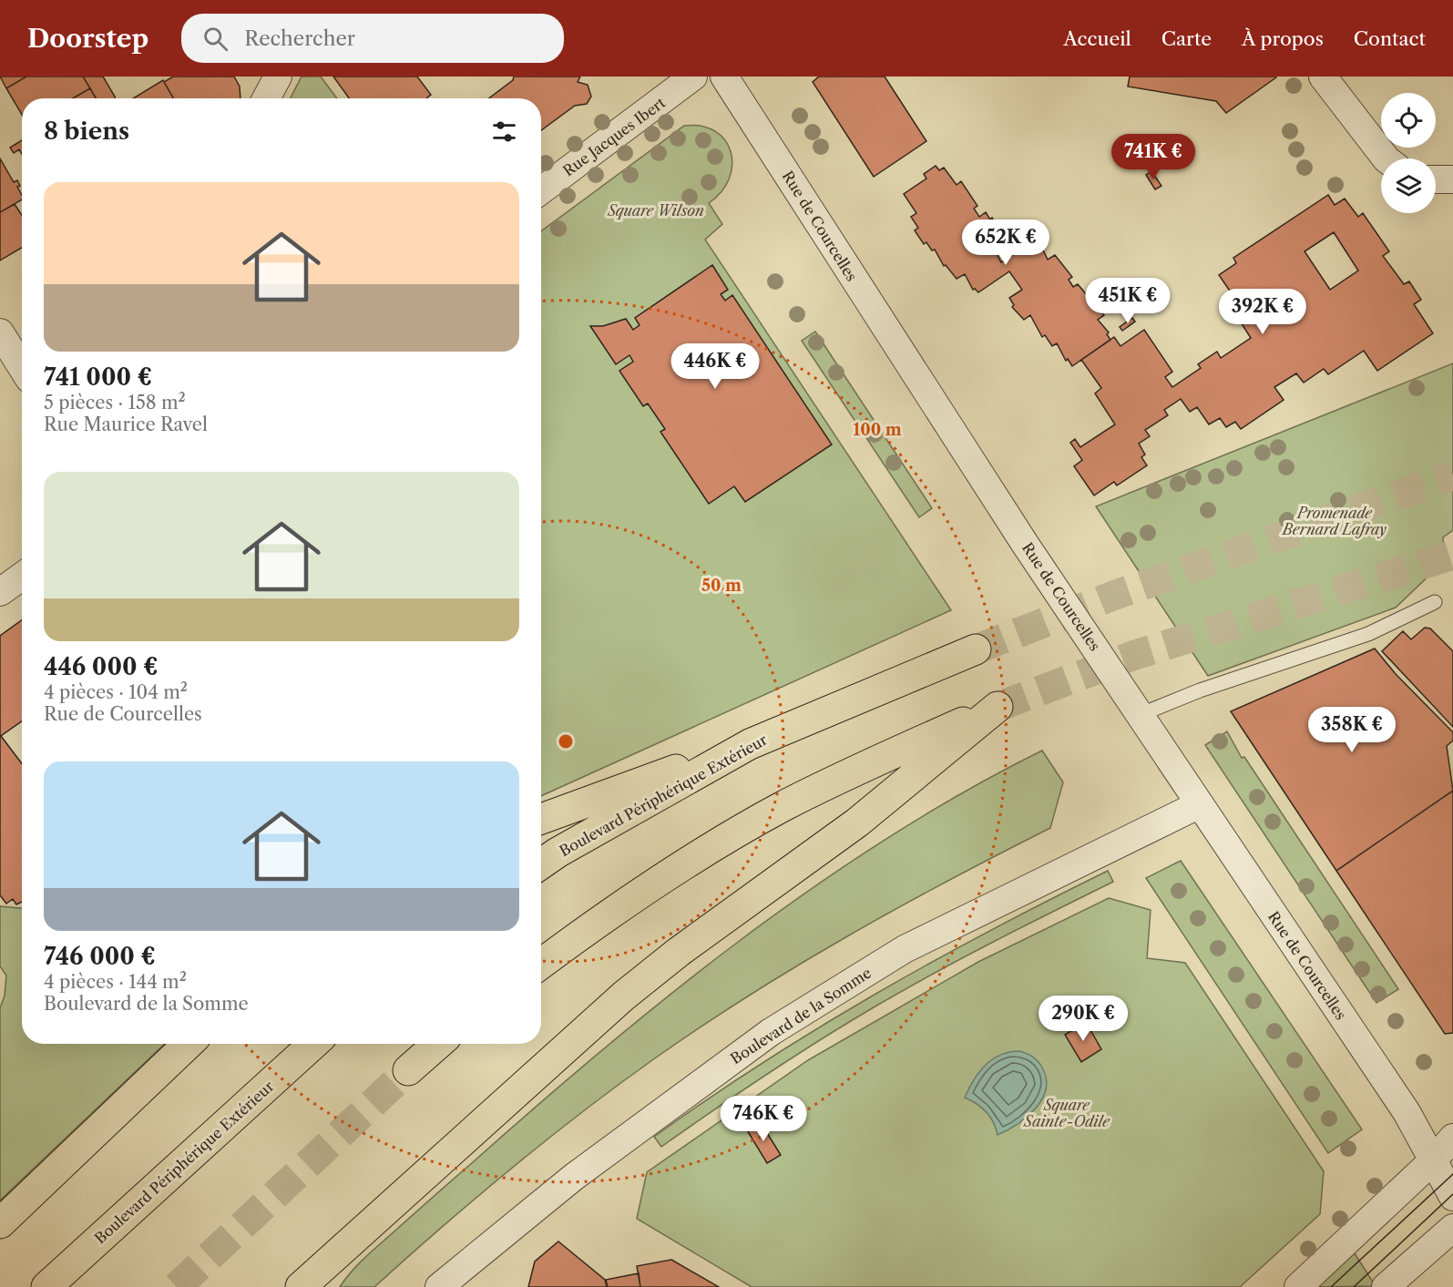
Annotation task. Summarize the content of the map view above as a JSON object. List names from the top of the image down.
{
  "streets": {
    "highway": ["Boulevard Périphérique Extérieur"],
    "street": ["Rue Jacques Ibert", "Rue de Courcelles", "Boulevard de la Somme"]
  },
  "crossings": [
    ["Rue de Courcelles", "Boulevard de la Somme"]
  ],
  "parks": ["Square Wilson", "Promenade Bernard Lafray", "Square Sainte-Odile"],
  "page": {
    "header": "Doorstep",
    "search": "Rechercher",
    "nav": [
      "Accueil",
      "Carte",
      "À propos",
      "Contact"
    ],
    "heading": "8 biens",
    "price": [
      "741K €",
      "652K €",
      "451K €",
      "392K €",
      "446K €",
      "358K €",
      "290K €",
      "746K €"
    ],
    "list": [
      {
        "name": "741 000 €",
        "note": "5 pièces · 158 m² · Rue Maurice Ravel"
      },
      {
        "name": "446 000 €",
        "note": "4 pièces · 104 m² · Rue de Courcelles"
      },
      {
        "name": "746 000 €",
        "note": "4 pièces · 144 m² · Boulevard de la Somme"
      }
    ]
  },
  "rings": ["100 m", "50 m"]
}
